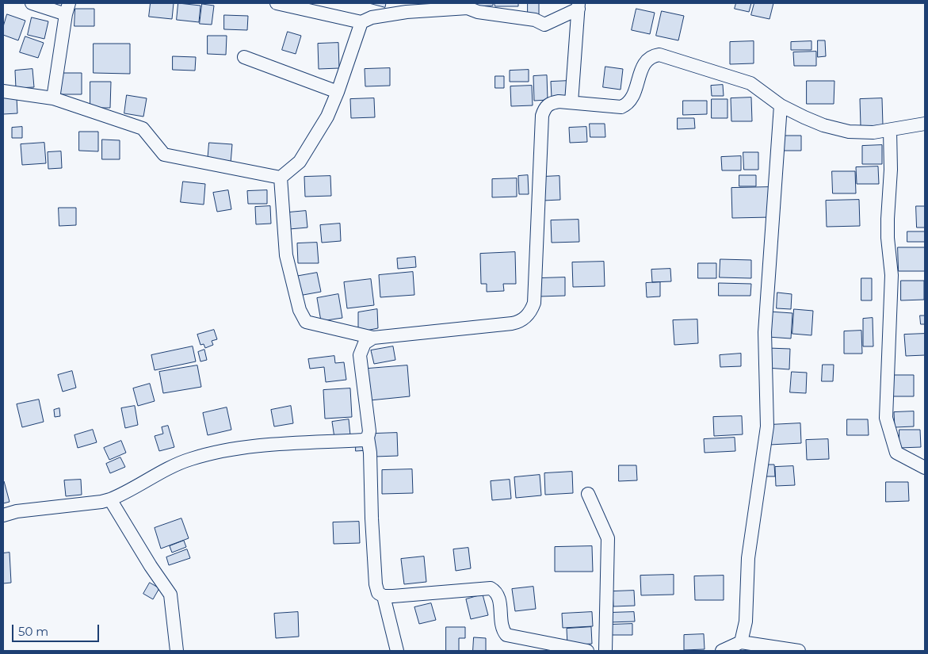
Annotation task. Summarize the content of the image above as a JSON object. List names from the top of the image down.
{
  "scale_bar": "50 m"
}
